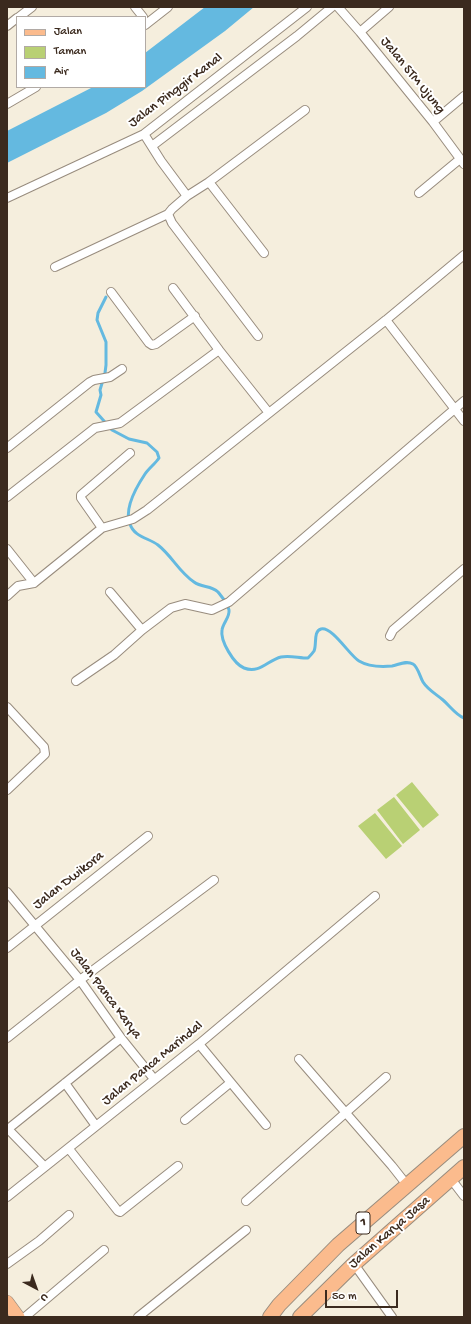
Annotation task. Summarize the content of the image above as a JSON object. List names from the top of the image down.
{
  "streets": {
    "highway": ["1", "Jalan Karya Jasa"],
    "street": [
      "Jalan STM Ujung",
      "Jalan Pinggir Kanal",
      "Jalan Dwikora",
      "Jalan Panca Karya",
      "Jalan Panca Marindal"
    ]
  },
  "crossings": [
    ["Jalan Dwikora", "Jalan Panca Karya"],
    ["Jalan Panca Karya", "Jalan Panca Marindal"]
  ],
  "legend": ["Jalan", "Taman", "Air"],
  "scale_bar": "50 m",
  "north": "bottom right"
}
